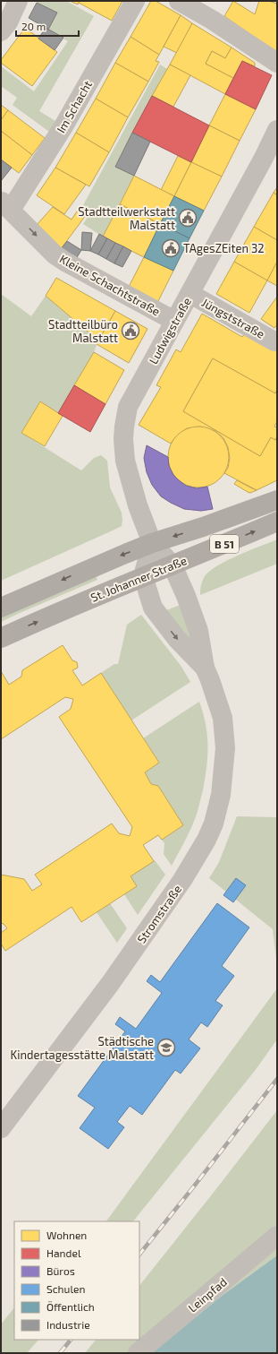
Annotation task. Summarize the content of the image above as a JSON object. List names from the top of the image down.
{
  "streets": {
    "main road": ["B 51", "St. Johanner Straße"],
    "street": [
      "Im Schacht",
      "Kleine Schachtstraße",
      "Jüngststraße",
      "Ludwigstraße",
      "Stromstraße",
      "Leinpfad"
    ]
  },
  "crossings": [
    ["Im Schacht", "Kleine Schachtstraße"],
    ["Kleine Schachtstraße", "Ludwigstraße"],
    ["Jüngststraße", "Ludwigstraße"],
    ["Ludwigstraße", "B 51"],
    ["Ludwigstraße", "Stromstraße"],
    ["B 51", "Stromstraße"],
    ["St. Johanner Straße", "Stromstraße"]
  ],
  "one_way": ["Kleine Schachtstraße"],
  "places": {
    "public building": ["Stadtteilwerkstatt Malstatt", "TAgesZEiten 32", "Stadtteilbüro Malstatt"],
    "school or university": ["Städtische Kindertagesstätte Malstatt"]
  },
  "legend": [
    "Wohnen",
    "Handel",
    "Büros",
    "Schulen",
    "Öffentlich",
    "Industrie"
  ],
  "scale_bar": "20 m"
}
